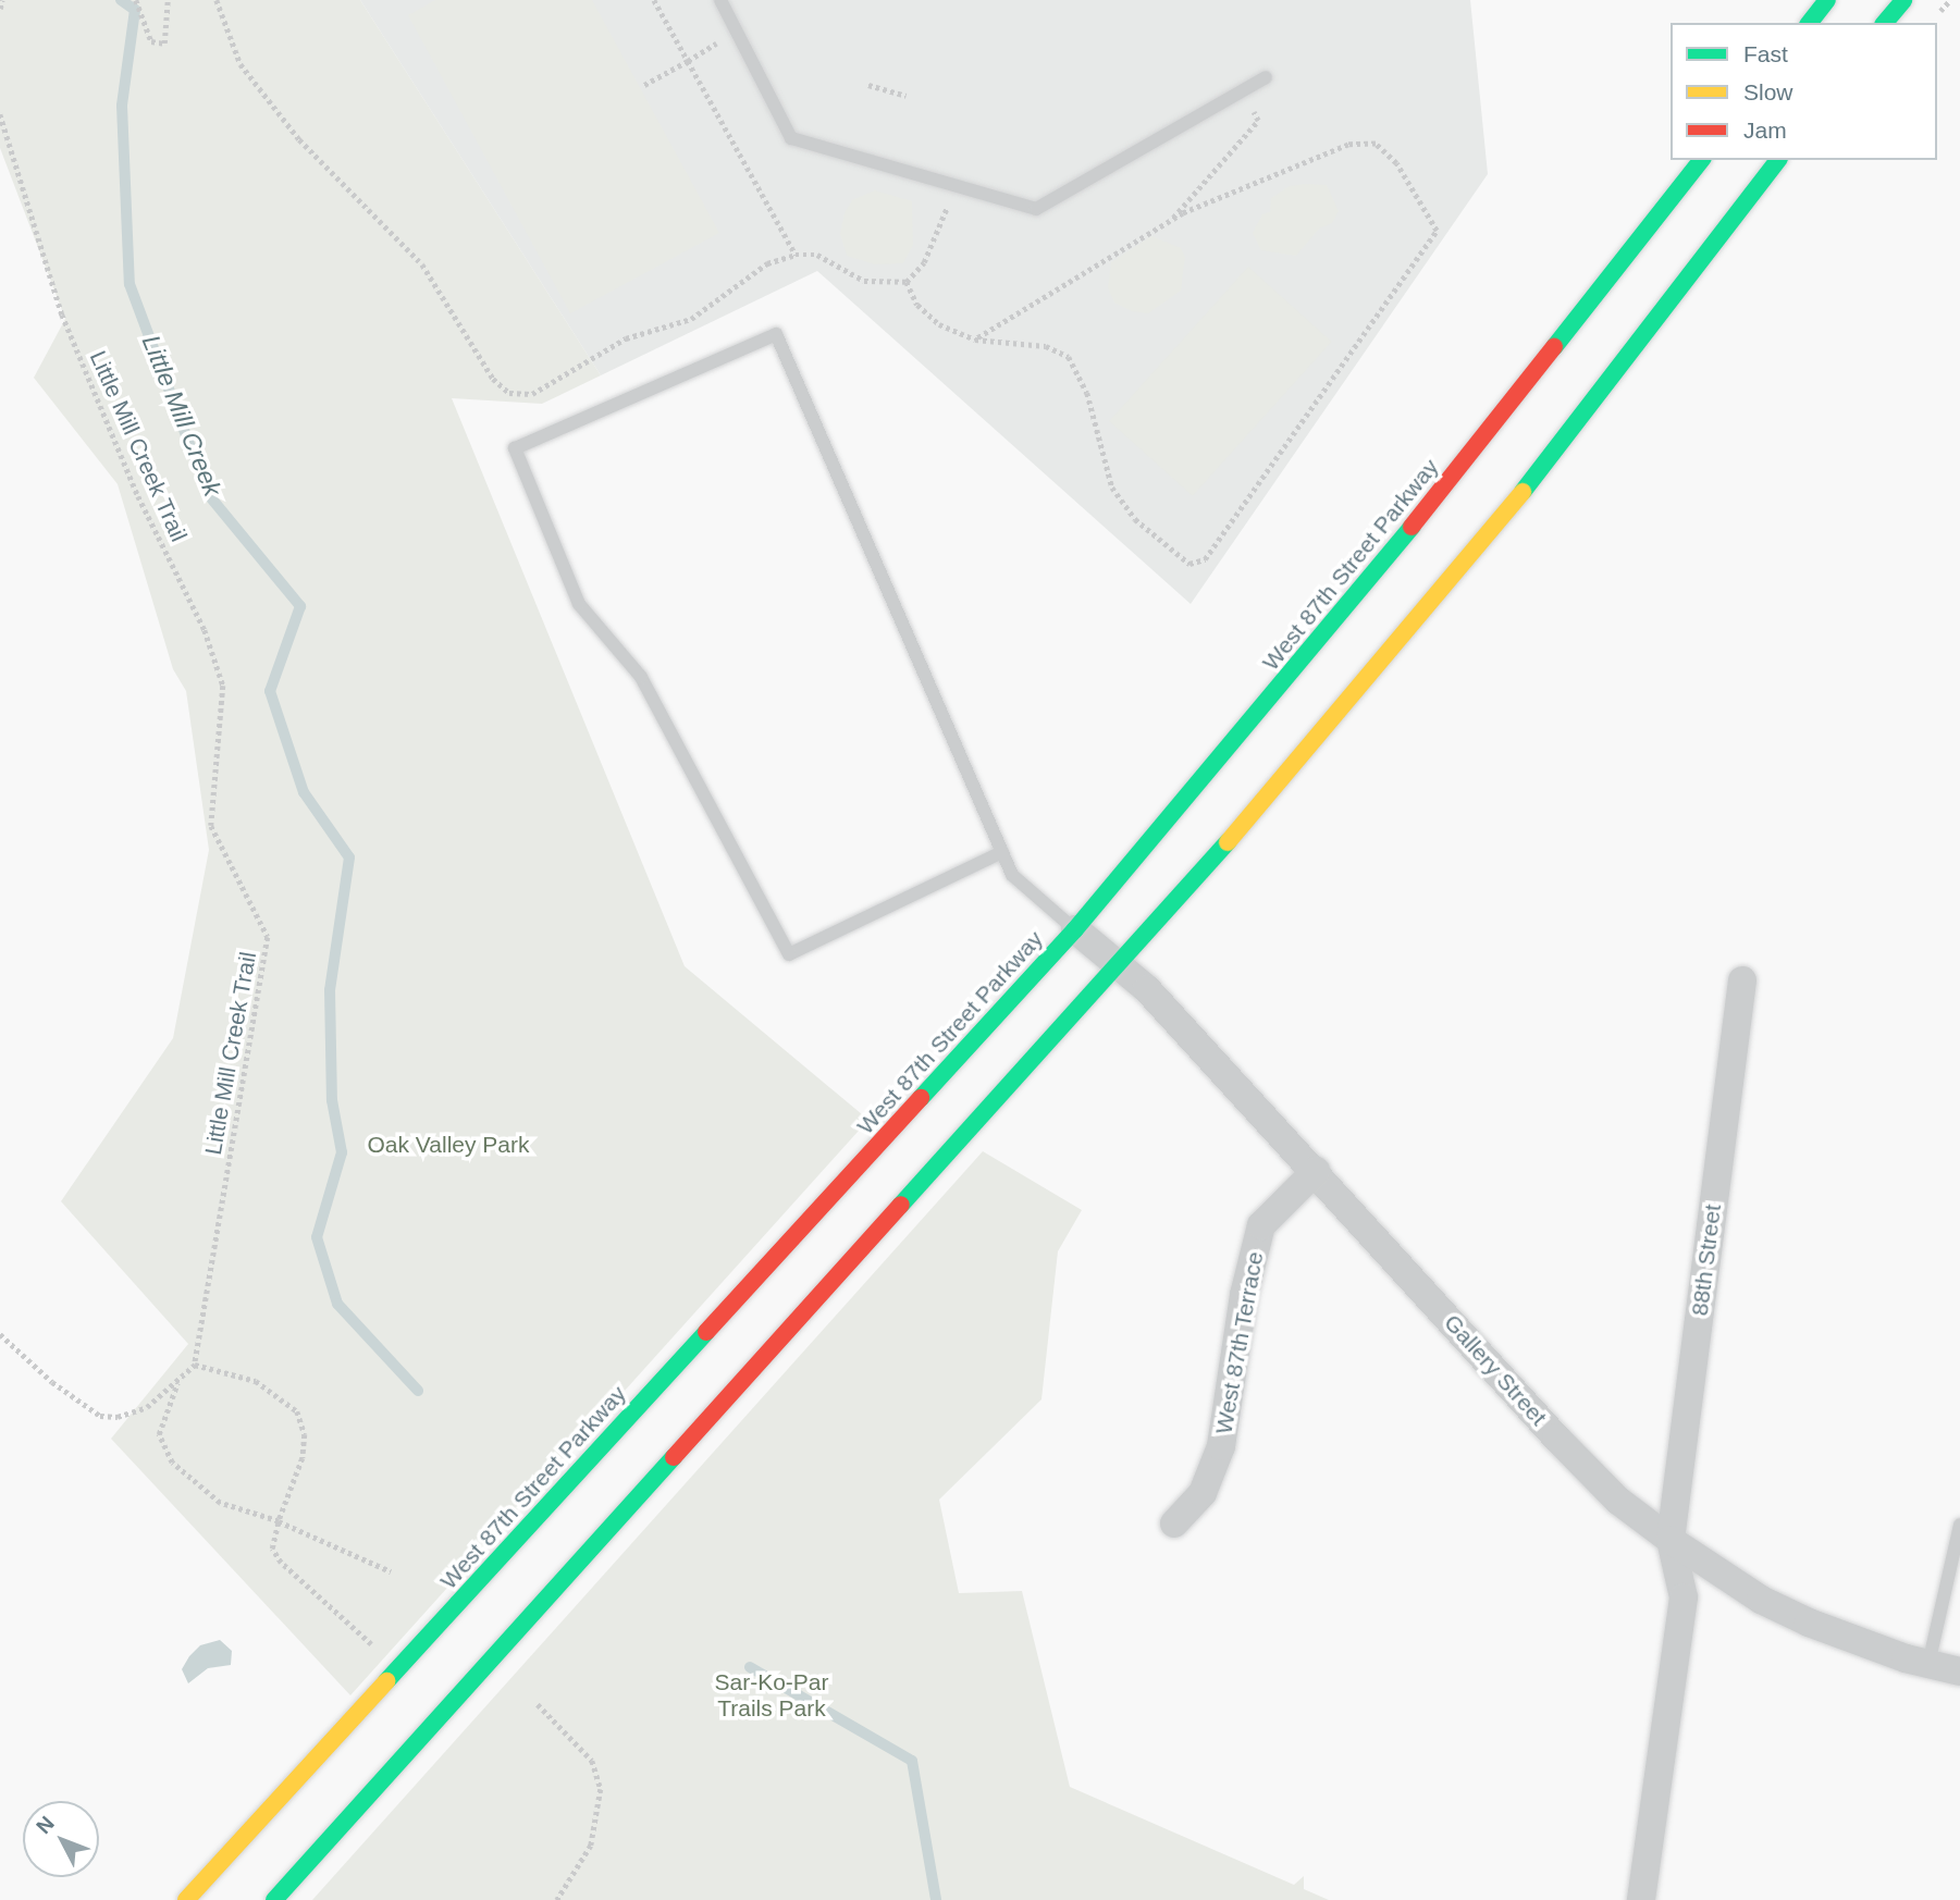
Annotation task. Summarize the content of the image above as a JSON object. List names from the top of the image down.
{
  "streets": {
    "main road": ["West 87th Street Parkway"],
    "street": ["88th Street", "West 87th Terrace", "Gallery Street"],
    "path": ["Little Mill Creek Trail"]
  },
  "crossings": [
    ["West 87th Street Parkway", "Gallery Street"],
    ["88th Street", "Gallery Street"],
    ["West 87th Terrace", "Gallery Street"]
  ],
  "water": ["Little Mill Creek"],
  "parks": ["Oak Valley Park", "Sar-Ko-Par Trails Park"],
  "legend": ["Fast", "Slow", "Jam"],
  "north": "top left"
}
